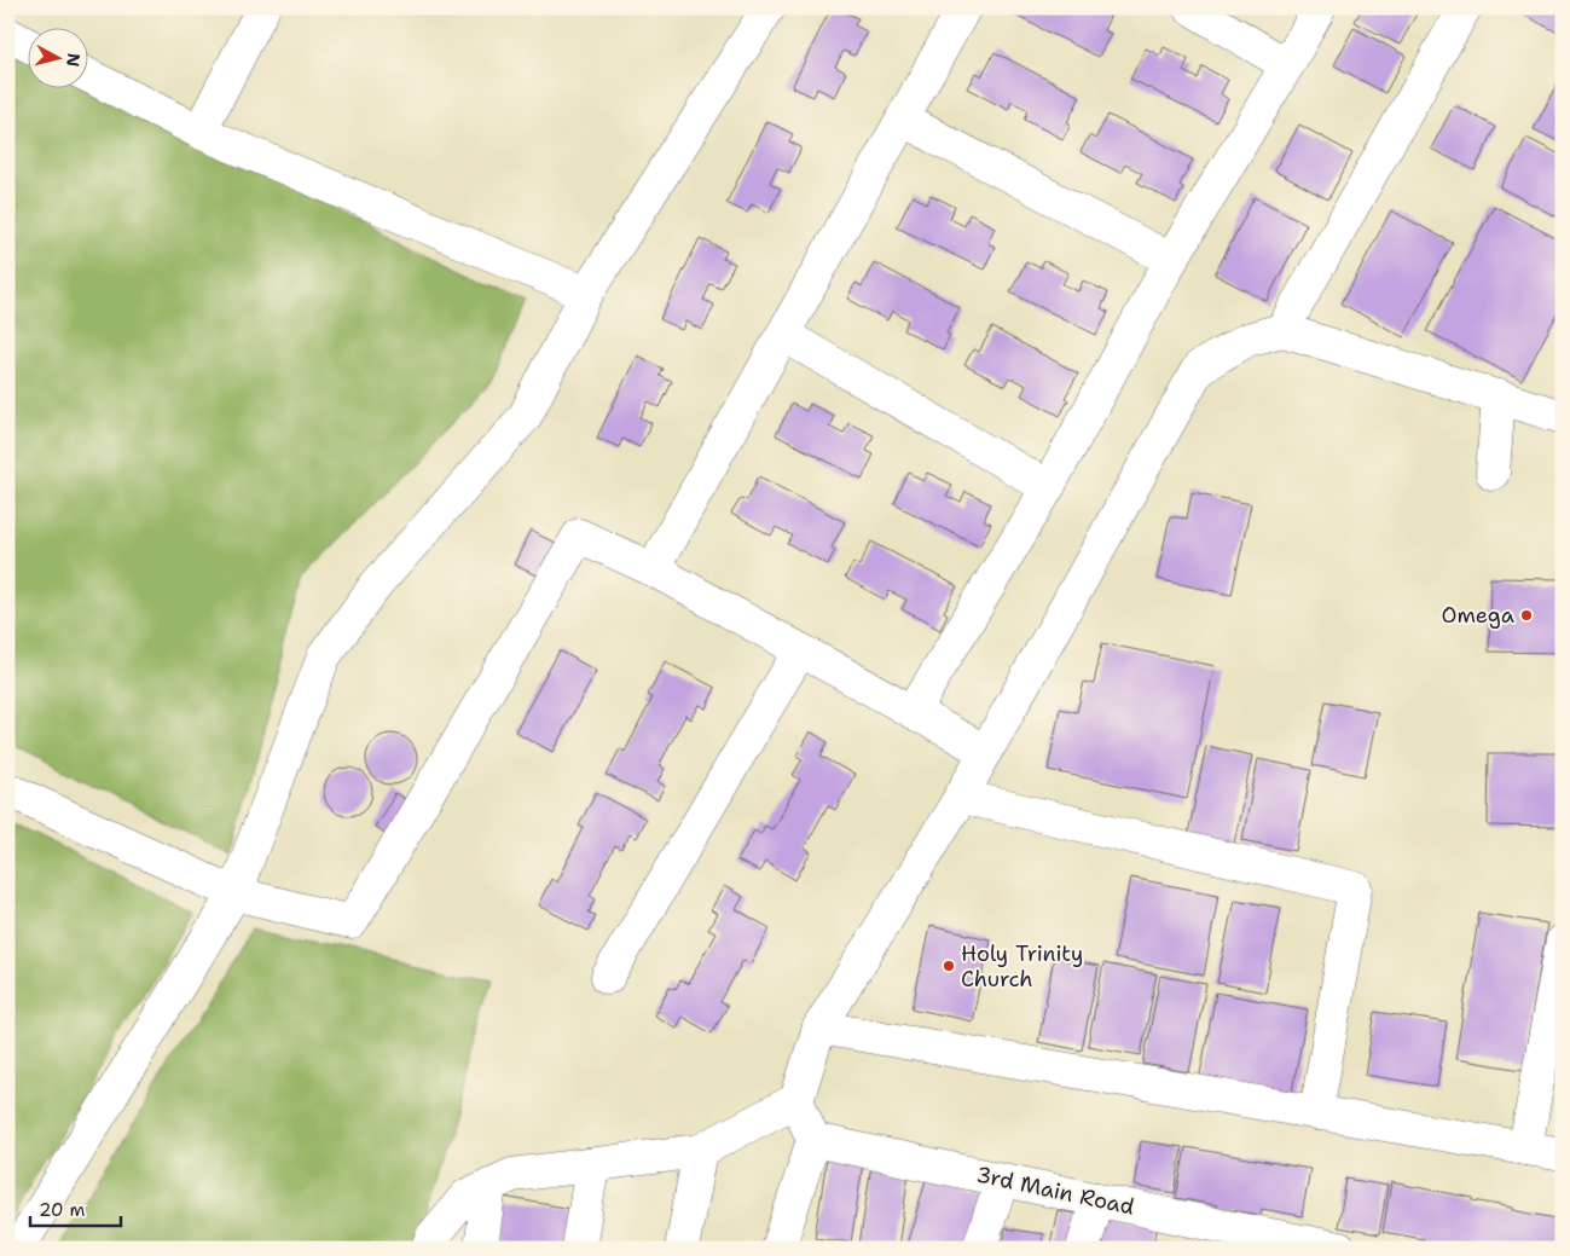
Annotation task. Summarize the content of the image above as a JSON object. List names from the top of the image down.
{
  "streets": {
    "street": ["3rd Main Road"]
  },
  "places": ["Omega", "Holy Trinity Church"],
  "scale_bar": "20 m",
  "north": "right"
}
